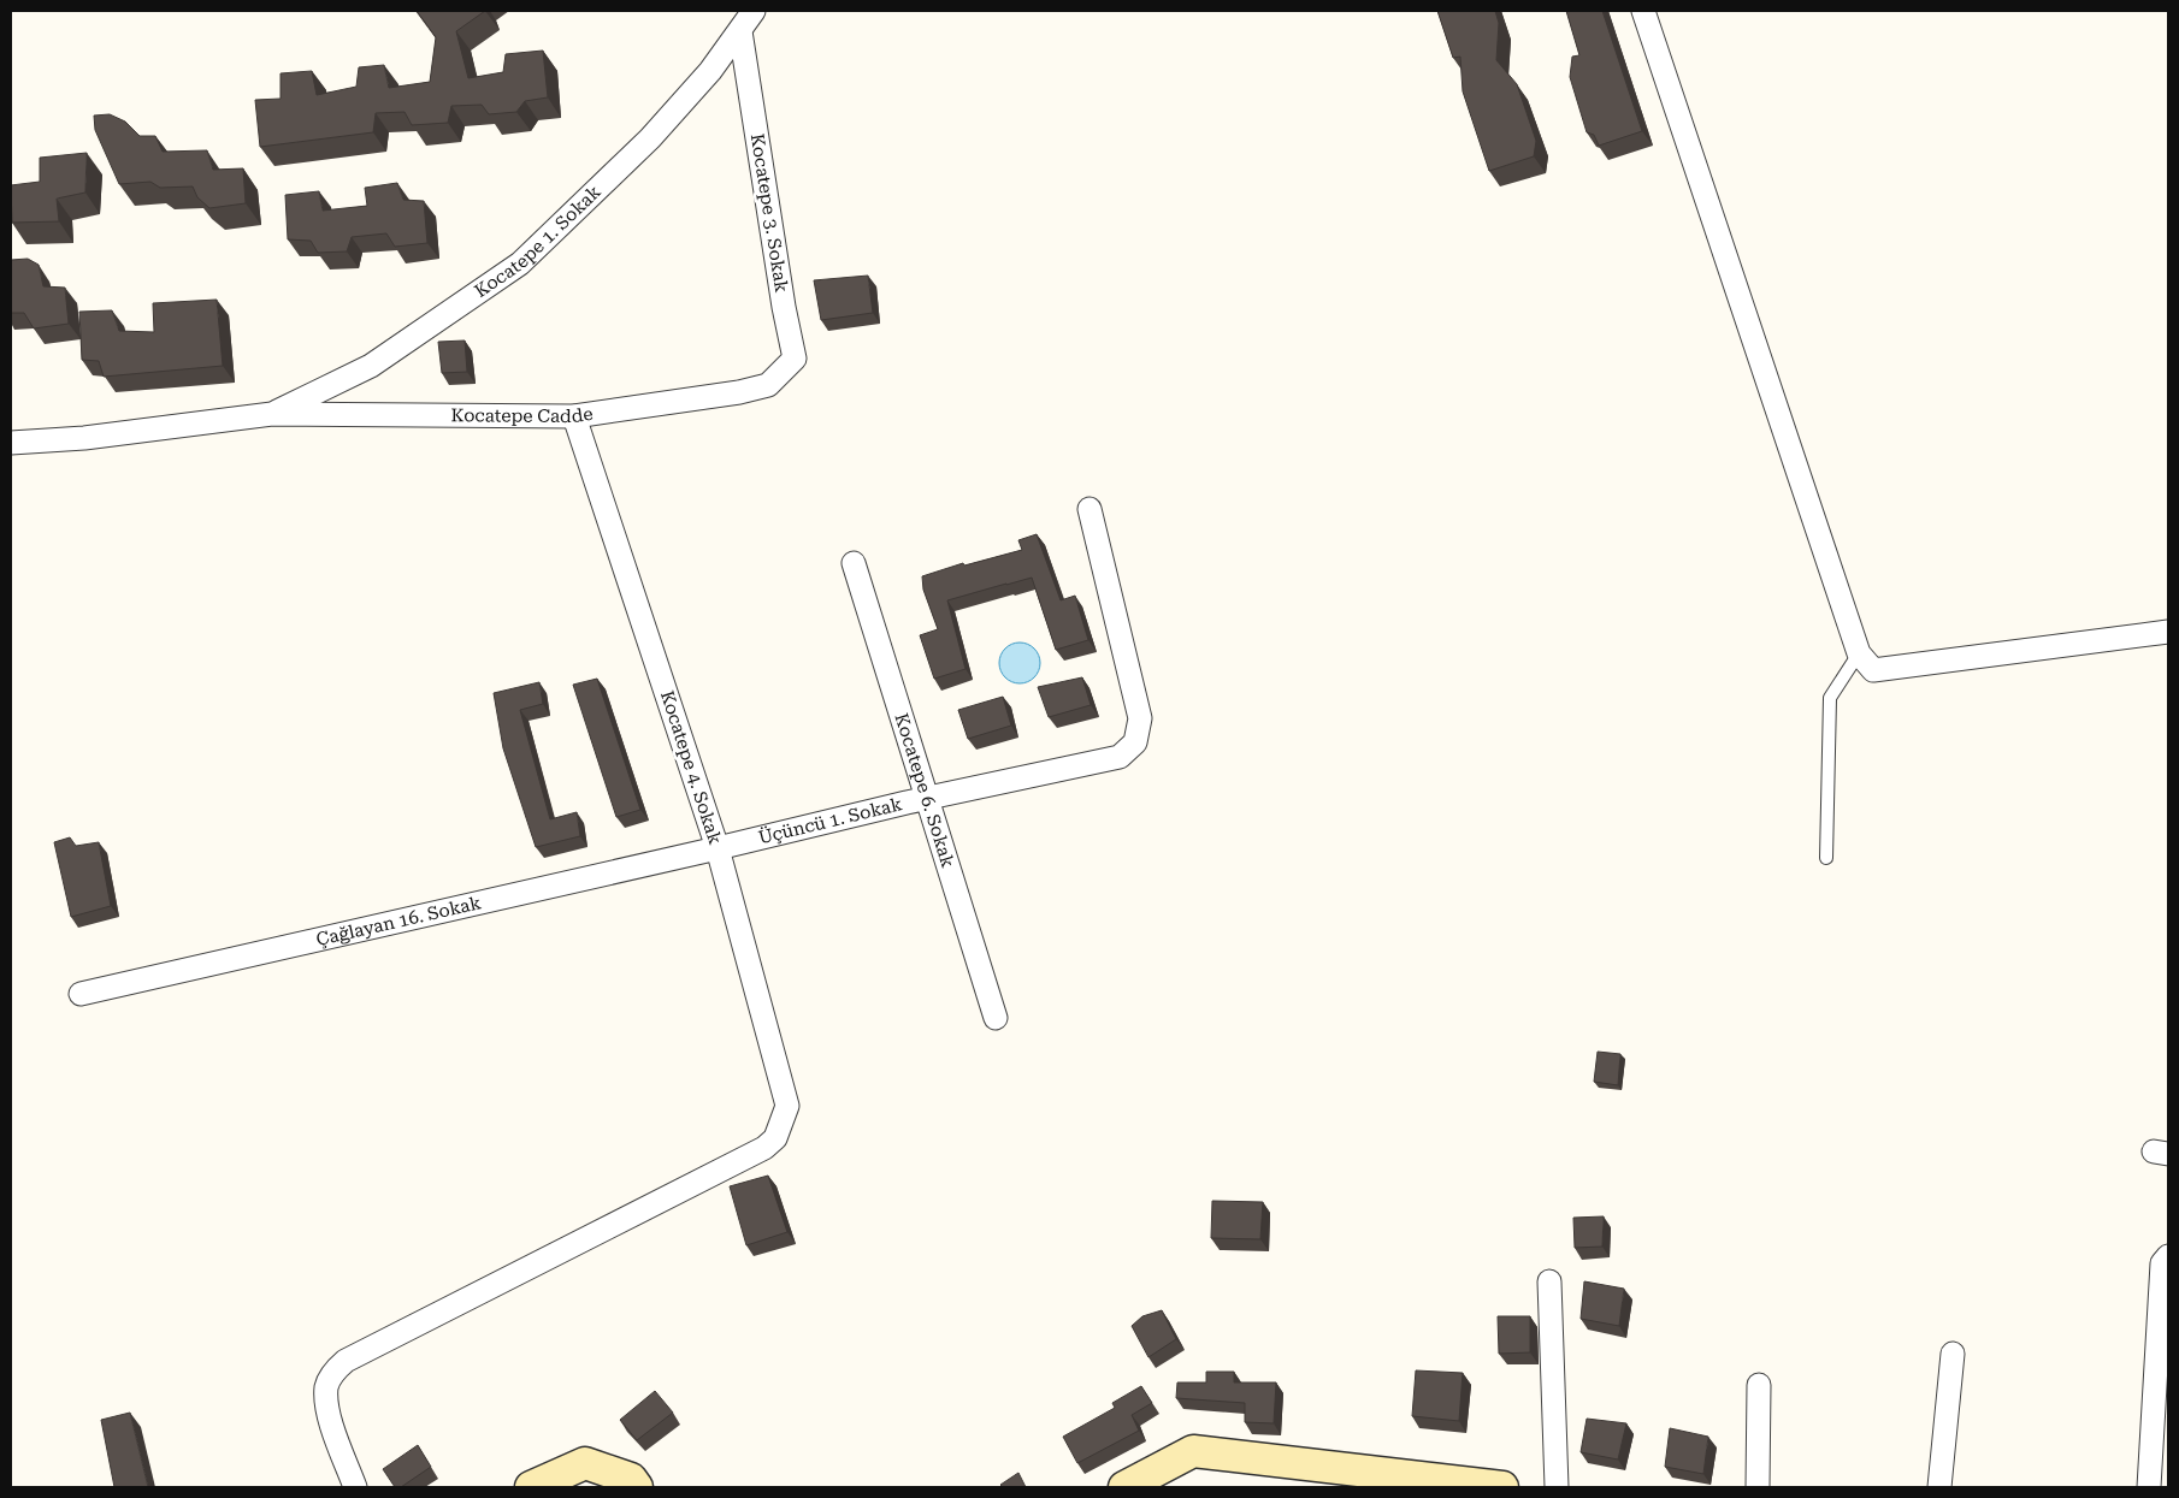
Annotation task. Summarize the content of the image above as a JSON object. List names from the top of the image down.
{
  "streets": {
    "street": [
      "Kocatepe 3. Sokak",
      "Kocatepe 1. Sokak",
      "Kocatepe Cadde",
      "Kocatepe 4. Sokak",
      "Kocatepe 6. Sokak",
      "Üçüncü 1. Sokak",
      "Çağlayan 16. Sokak"
    ]
  },
  "crossings": [
    ["Kocatepe 3. Sokak", "Kocatepe 1. Sokak"],
    ["Kocatepe 3. Sokak", "Kocatepe Cadde"],
    ["Kocatepe 1. Sokak", "Kocatepe Cadde"],
    ["Kocatepe Cadde", "Kocatepe 4. Sokak"],
    ["Kocatepe 4. Sokak", "Üçüncü 1. Sokak"],
    ["Kocatepe 4. Sokak", "Çağlayan 16. Sokak"],
    ["Kocatepe 6. Sokak", "Üçüncü 1. Sokak"],
    ["Üçüncü 1. Sokak", "Çağlayan 16. Sokak"]
  ]
}
